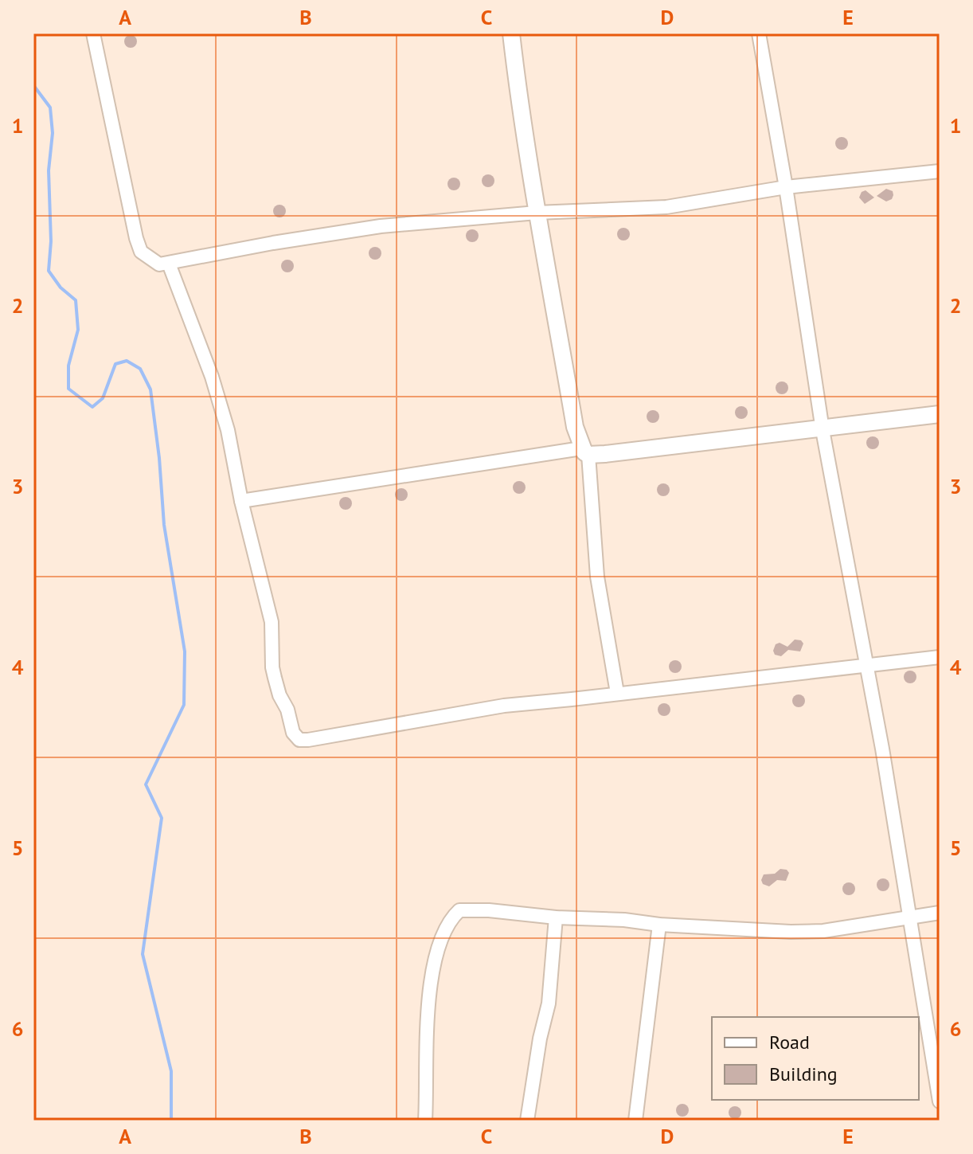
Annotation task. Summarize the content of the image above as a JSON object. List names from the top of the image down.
{
  "legend": ["Road", "Building"],
  "grid": {
    "columns": [
      "A",
      "B",
      "C",
      "D",
      "E"
    ],
    "rows": [
      "1",
      "2",
      "3",
      "4",
      "5",
      "6"
    ]
  }
}
